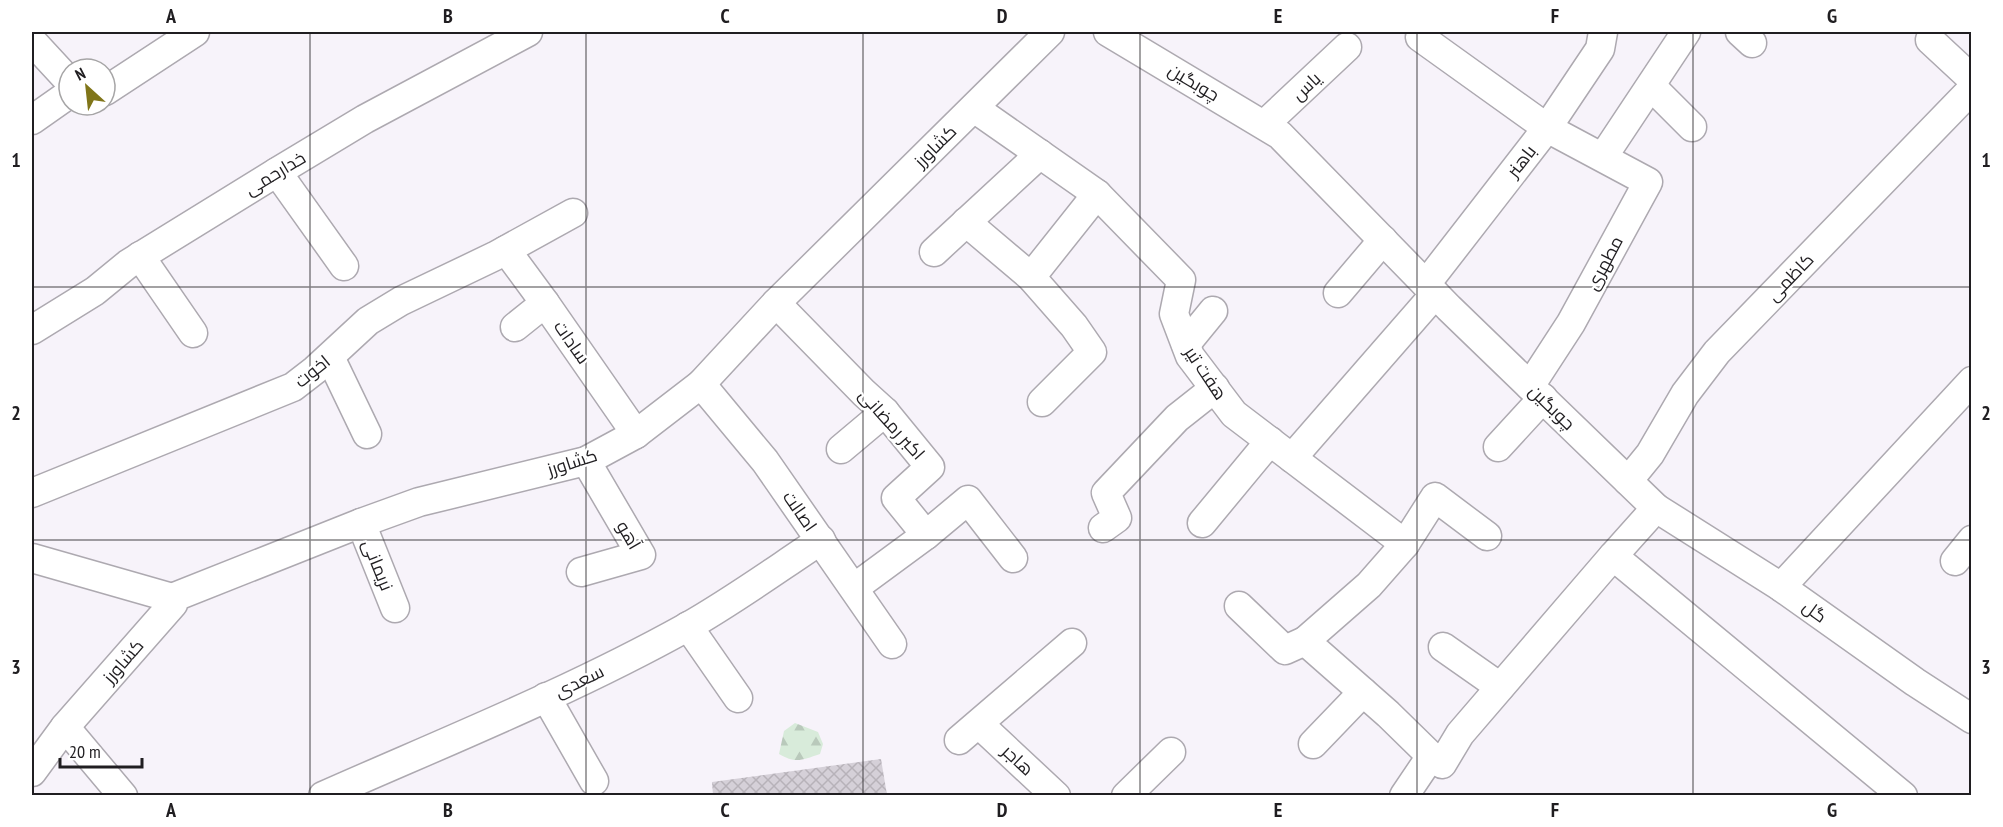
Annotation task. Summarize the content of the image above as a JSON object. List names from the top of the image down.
{
  "streets": {
    "street": [
      "چوبگین",
      "یاس",
      "کشاورز",
      "باهنر",
      "خدارحمی",
      "مطهری",
      "کاظمی",
      "سادات",
      "اخوت",
      "هفت تیر",
      "اکبر رمضانی",
      "اصالت",
      "آهو",
      "نریمانی",
      "گل",
      "سعدی",
      "هاجر"
    ]
  },
  "crossings": [
    ["چوبگین", "یاس"],
    ["چوبگین", "باهنر"],
    ["چوبگین", "مطهری"],
    ["چوبگین", "کاظمی"],
    ["چوبگین", "گل"],
    ["کشاورز", "سادات"],
    ["کشاورز", "هفت تیر"],
    ["کشاورز", "اکبر رمضانی"],
    ["کشاورز", "اصالت"],
    ["کشاورز", "آهو"],
    ["کشاورز", "نریمانی"],
    ["باهنر", "مطهری"],
    ["باهنر", "هفت تیر"],
    ["سادات", "اخوت"],
    ["اصالت", "سعدی"]
  ],
  "scale_bar": "20 m",
  "north": "top left",
  "grid": {
    "columns": [
      "A",
      "B",
      "C",
      "D",
      "E",
      "F",
      "G"
    ],
    "rows": ["1", "2", "3"]
  }
}
